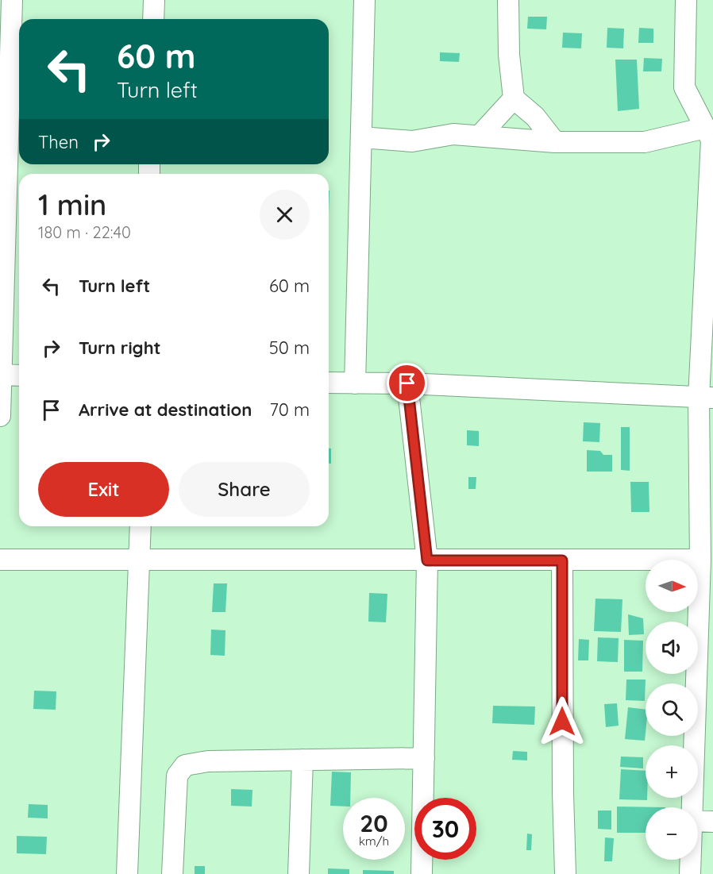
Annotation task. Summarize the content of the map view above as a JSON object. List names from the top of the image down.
{
  "north": "right",
  "page": {
    "turn": ["60 m", "Turn left"],
    "then": "Then",
    "heading": ["1 min", "180 m · 22:40"],
    "list": [
      {
        "name": "Turn left",
        "value": "60 m"
      },
      {
        "name": "Turn right",
        "value": "50 m"
      },
      {
        "name": "Arrive at destination",
        "value": "70 m"
      }
    ],
    "buttons": ["Exit", "Share"],
    "map_buttons": ["+", "−"],
    "speed": "20 km/h",
    "limit": "30"
  }
}
